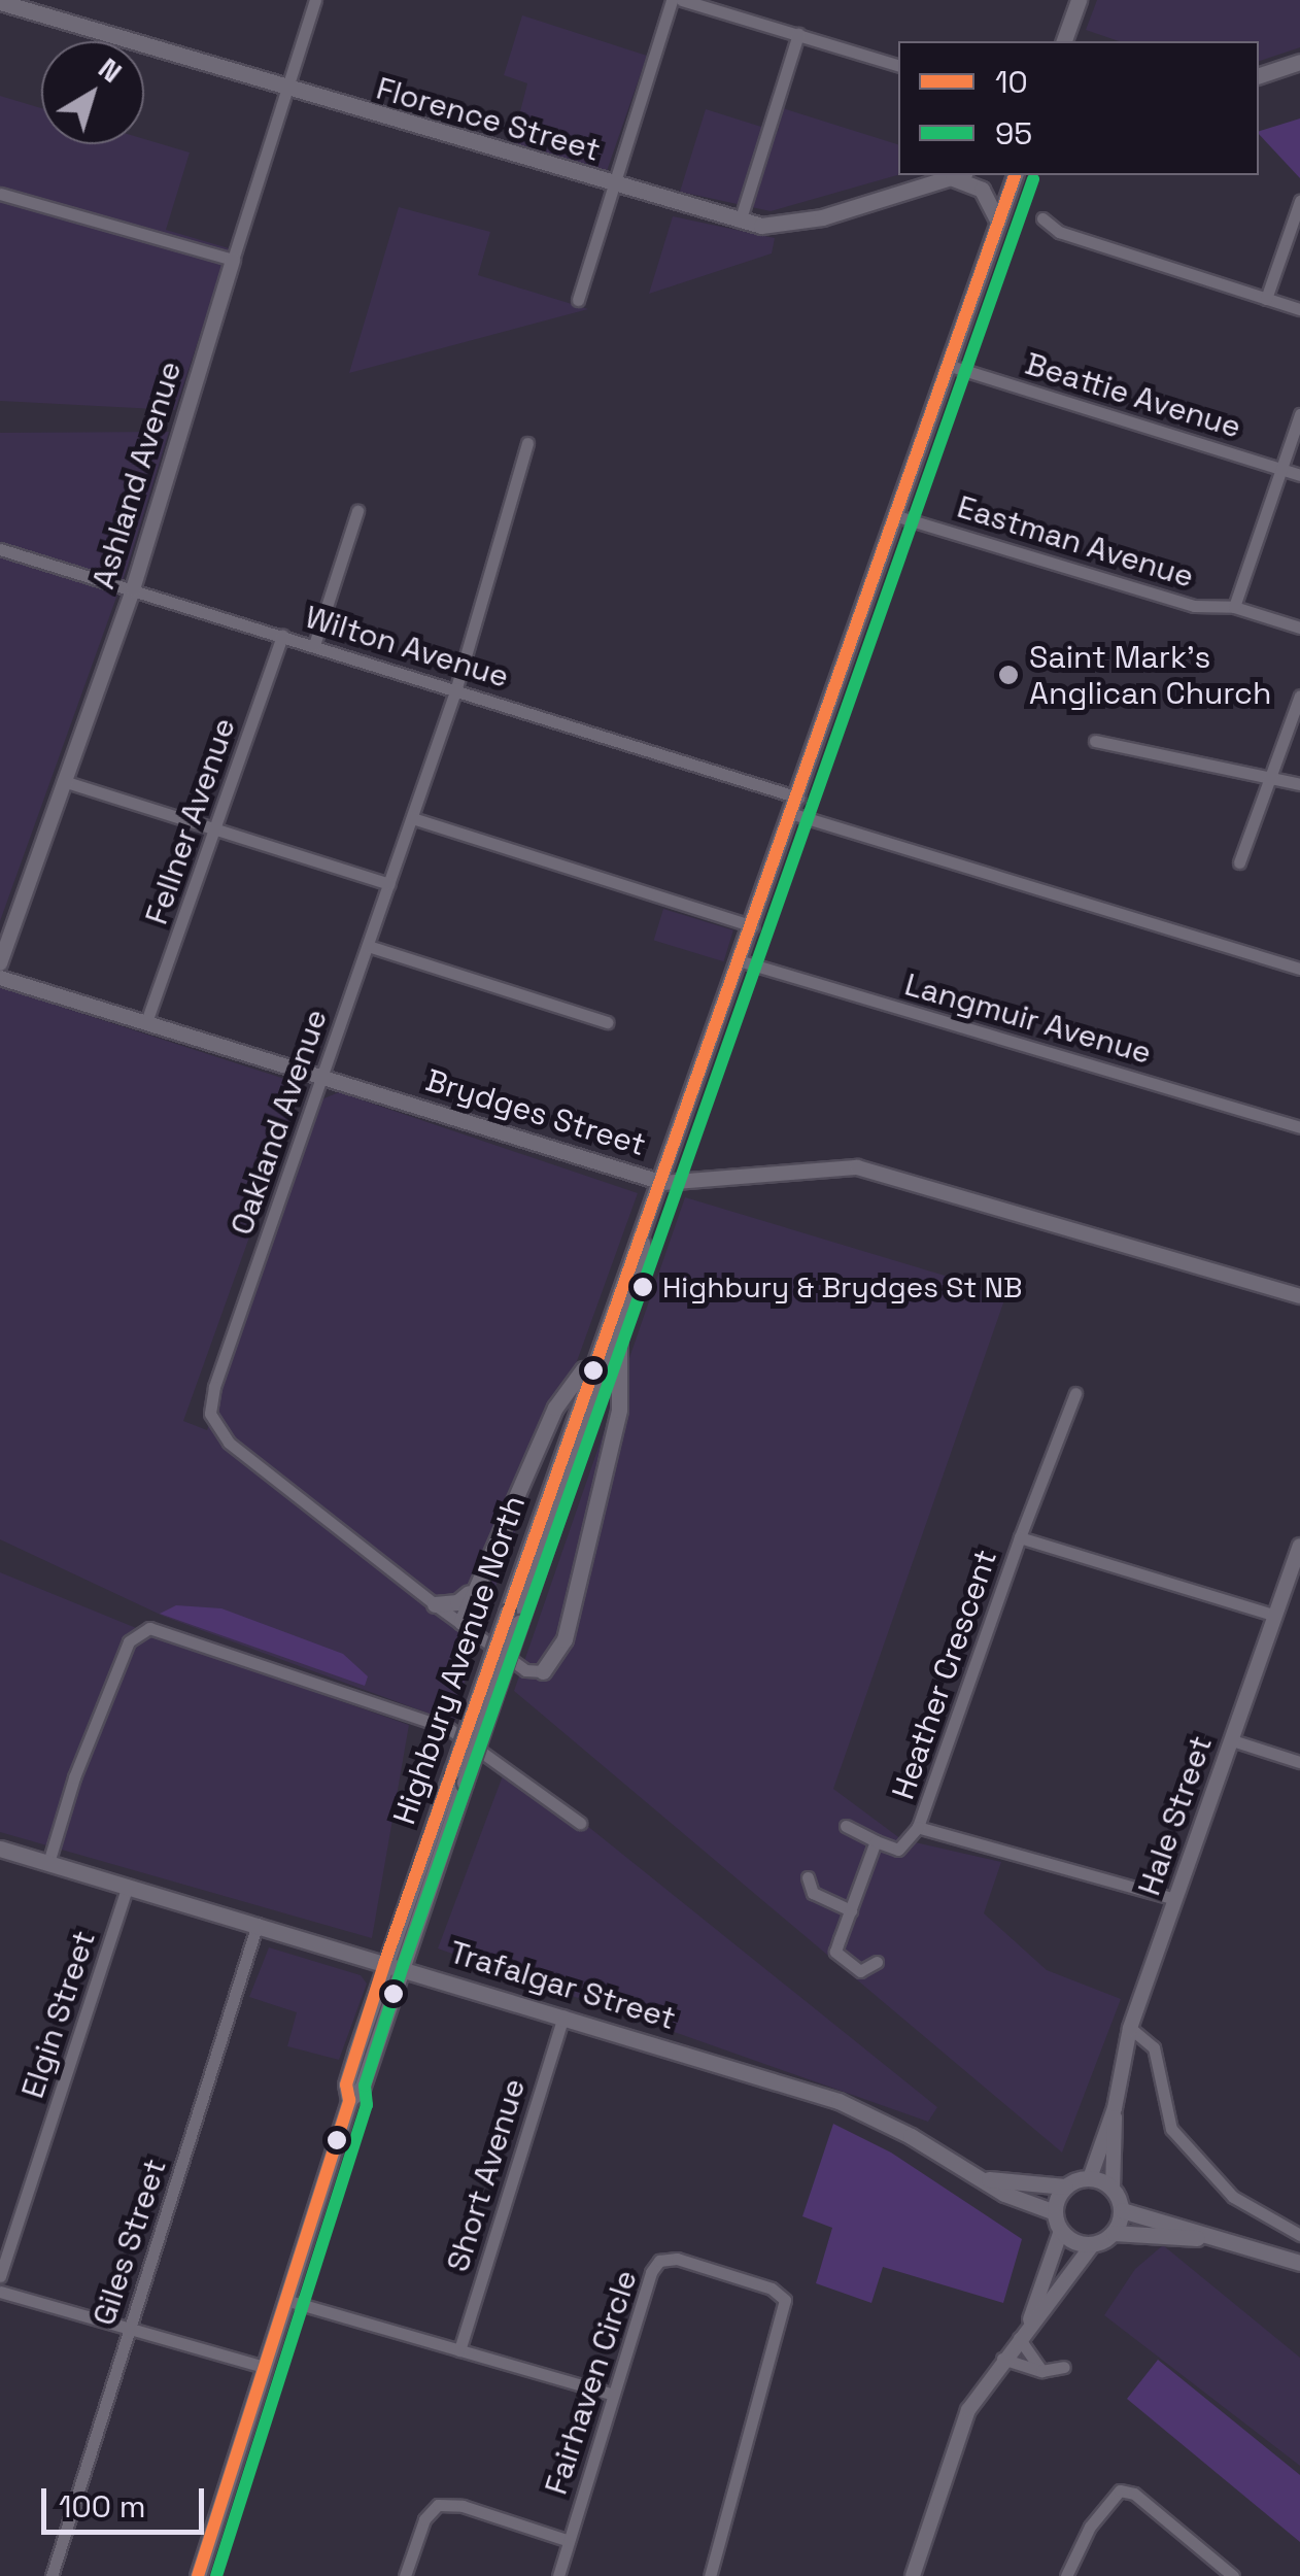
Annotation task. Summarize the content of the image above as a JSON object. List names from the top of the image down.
{
  "streets": {
    "main road": ["Florence Street", "Highbury Avenue North", "Trafalgar Street"],
    "street": [
      "Beattie Avenue",
      "Ashland Avenue",
      "Eastman Avenue",
      "Wilton Avenue",
      "Fellner Avenue",
      "Langmuir Avenue",
      "Brydges Street",
      "Oakland Avenue",
      "Heather Crescent",
      "Hale Street",
      "Elgin Street",
      "Short Avenue",
      "Giles Street",
      "Fairhaven Circle"
    ]
  },
  "crossings": [
    ["Florence Street", "Ashland Avenue"],
    ["Beattie Avenue", "Highbury Avenue North"],
    ["Ashland Avenue", "Wilton Avenue"],
    ["Eastman Avenue", "Highbury Avenue North"],
    ["Wilton Avenue", "Fellner Avenue"],
    ["Wilton Avenue", "Oakland Avenue"],
    ["Wilton Avenue", "Highbury Avenue North"],
    ["Fellner Avenue", "Brydges Street"],
    ["Langmuir Avenue", "Highbury Avenue North"],
    ["Brydges Street", "Oakland Avenue"],
    ["Brydges Street", "Highbury Avenue North"],
    ["Highbury Avenue North", "Trafalgar Street"],
    ["Heather Crescent", "Hale Street"],
    ["Hale Street", "Trafalgar Street"],
    ["Trafalgar Street", "Elgin Street"],
    ["Trafalgar Street", "Short Avenue"],
    ["Trafalgar Street", "Giles Street"]
  ],
  "places": ["Saint Mark's Anglican Church", "Highbury & Brydges St NB"],
  "lines": ["transit line 10", "transit line 95"],
  "legend": ["10", "95"],
  "scale_bar": "100 m",
  "north": "top right"
}
